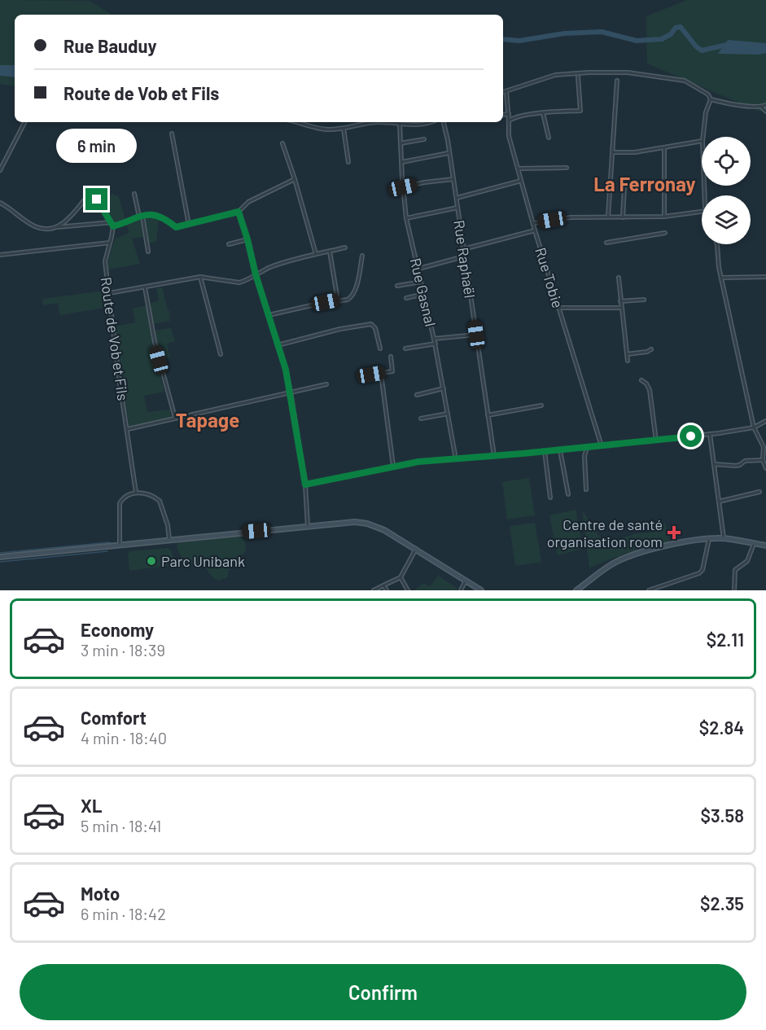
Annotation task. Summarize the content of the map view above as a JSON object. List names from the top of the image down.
{
  "streets": {
    "street": [
      "Rue Raphaël",
      "Rue Tobie",
      "Rue Gasnal",
      "Route de Vob et Fils"
    ]
  },
  "districts": ["La Ferronay", "Tapage"],
  "places": {
    "health": ["Centre de santé organisation room"],
    "other": ["Parc Unibank"]
  },
  "page": {
    "banner": ["Rue Bauduy", "Route de Vob et Fils"],
    "bubble": "6 min",
    "list": [
      {
        "name": "Economy",
        "note": "3 min · 18:39",
        "value": "$2.11"
      },
      {
        "name": "Comfort",
        "note": "4 min · 18:40",
        "value": "$2.84"
      },
      {
        "name": "XL",
        "note": "5 min · 18:41",
        "value": "$3.58"
      },
      {
        "name": "Moto",
        "note": "6 min · 18:42",
        "value": "$2.35"
      }
    ],
    "buttons": "Confirm"
  }
}
